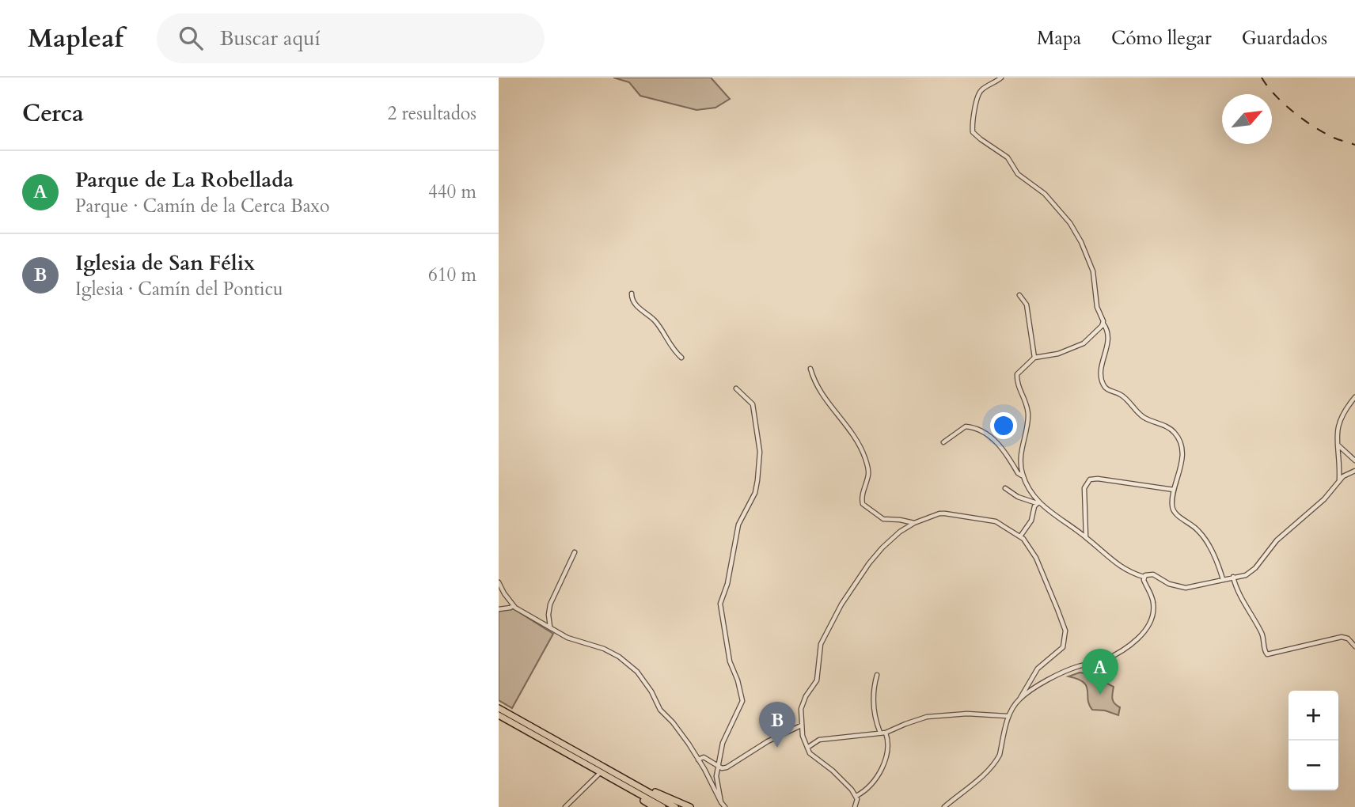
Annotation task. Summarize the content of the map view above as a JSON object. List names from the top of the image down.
{
  "north": "top right",
  "page": {
    "header": "Mapleaf",
    "search": "Buscar aquí",
    "nav": ["Mapa", "Cómo llegar", "Guardados"],
    "heading": ["Cerca", "2 resultados"],
    "list": [
      {
        "mark": "A",
        "name": "Parque de La Robellada",
        "note": "Parque · Camín de la Cerca Baxo",
        "value": "440 m"
      },
      {
        "mark": "B",
        "name": "Iglesia de San Félix",
        "note": "Iglesia · Camín del Ponticu",
        "value": "610 m"
      }
    ],
    "pins": ["A", "B"],
    "map_buttons": ["+", "−"]
  }
}
